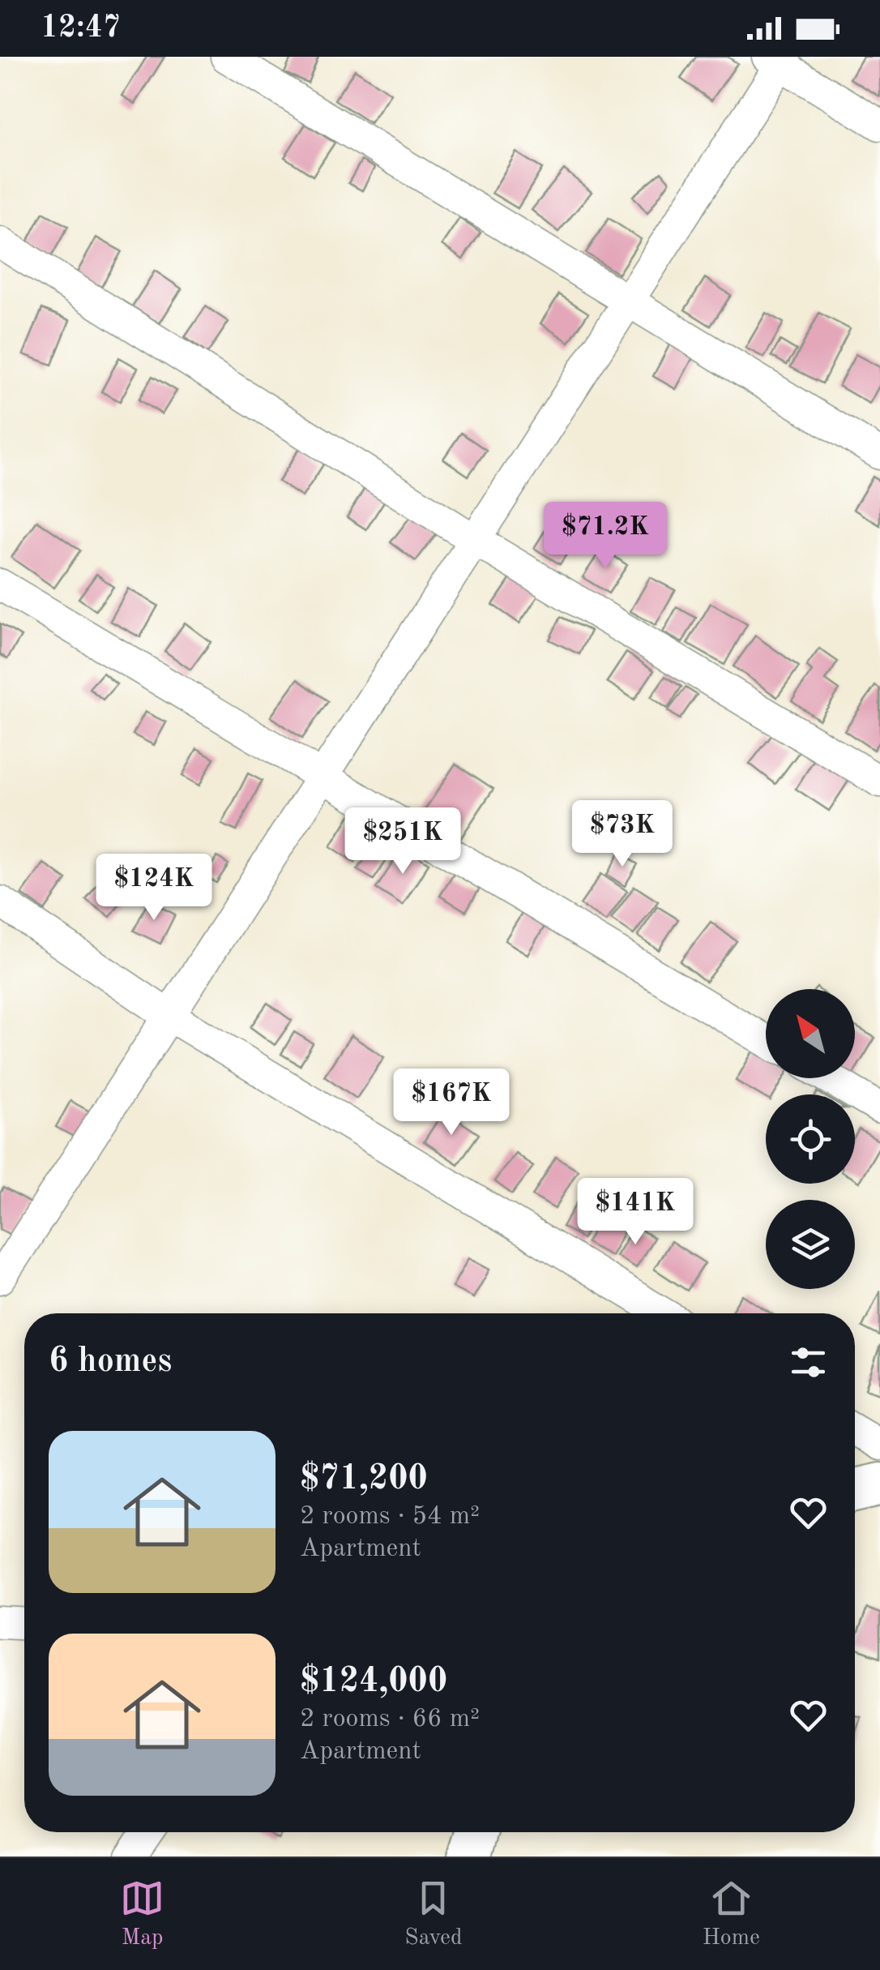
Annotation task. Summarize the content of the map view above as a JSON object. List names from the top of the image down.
{
  "north": "top left",
  "page": {
    "status": "12:47",
    "price": [
      "$71.2K",
      "$73K",
      "$251K",
      "$124K",
      "$167K",
      "$141K"
    ],
    "heading": "6 homes",
    "list": [
      {
        "name": "$71,200",
        "note": "2 rooms · 54 m² · Apartment"
      },
      {
        "name": "$124,000",
        "note": "2 rooms · 66 m² · Apartment"
      }
    ],
    "tabs": ["Map", "Saved", "Home"]
  }
}
